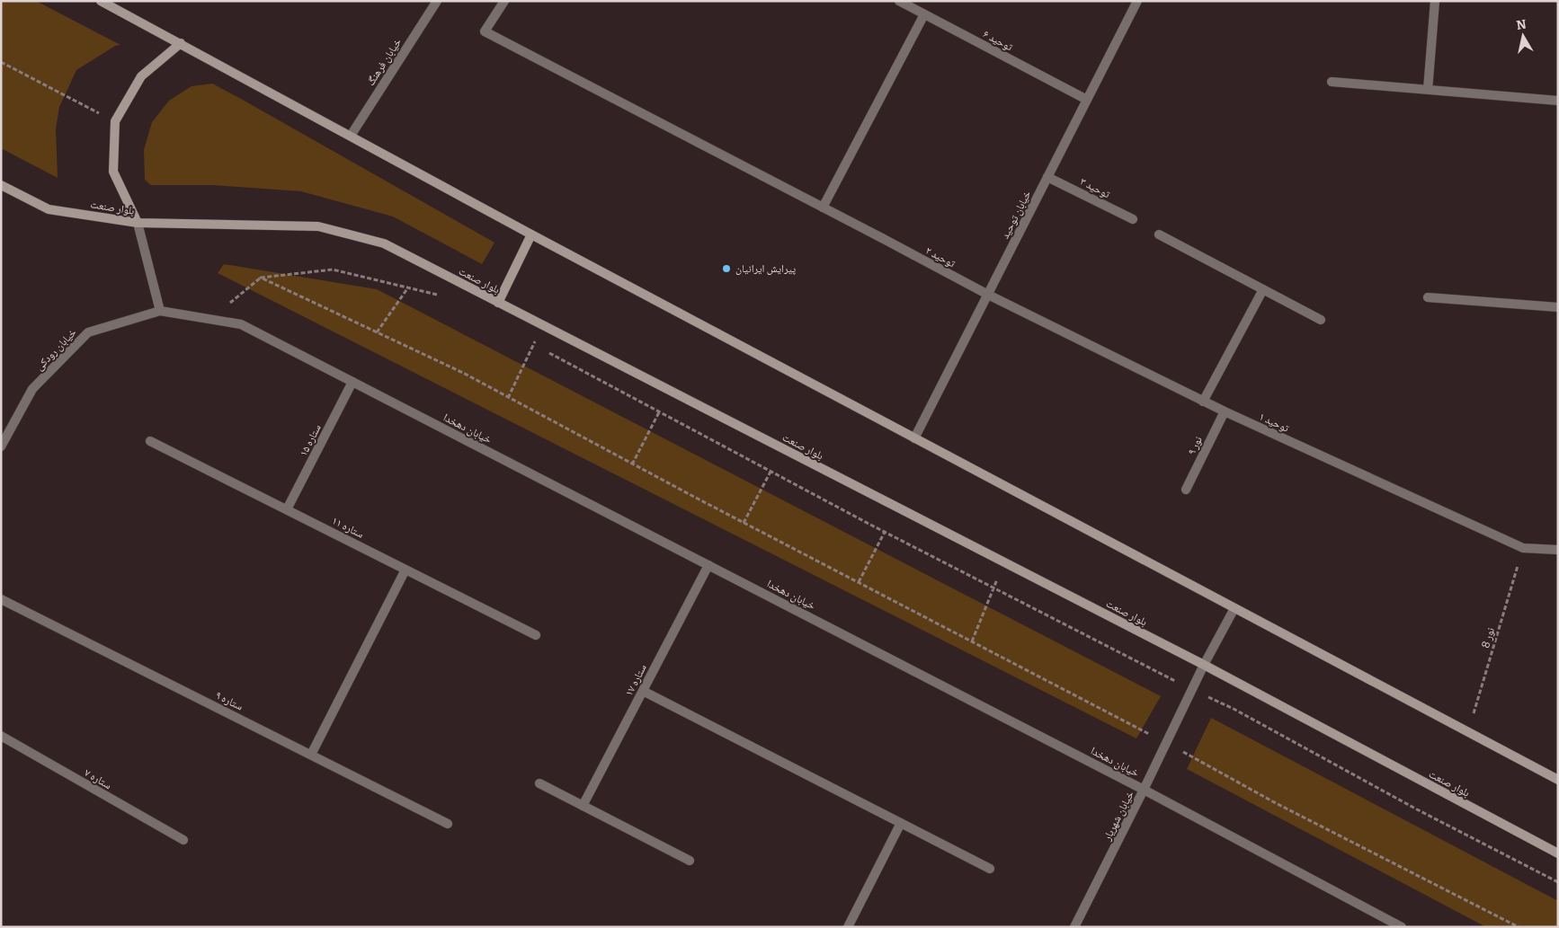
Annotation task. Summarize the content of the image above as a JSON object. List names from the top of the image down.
{
  "streets": {
    "main road": ["بلوار صنعت"],
    "street": [
      "توحید ۶",
      "خیابان فرهنگ",
      "توحید ۳",
      "خیابان توحید",
      "توحید ۲",
      "خیابان رودکی",
      "توحید ۱",
      "خیابان دهخدا",
      "ستاره ۱۵",
      "نور ۹",
      "ستاره ۱۱",
      "ستاره ۱۷",
      "ستاره ۹",
      "ستاره ۷",
      "خیابان شهریار"
    ],
    "path": ["نور 8"]
  },
  "crossings": [
    ["توحید ۶", "خیابان توحید"],
    ["توحید ۳", "خیابان توحید"],
    ["بلوار صنعت", "خیابان شهریار"],
    ["خیابان توحید", "توحید ۲"],
    ["خیابان توحید", "توحید ۱"],
    ["توحید ۲", "توحید ۱"],
    ["خیابان رودکی", "خیابان دهخدا"],
    ["توحید ۱", "نور ۹"],
    ["توحید ۱", "نور 8"],
    ["خیابان دهخدا", "ستاره ۱۵"],
    ["خیابان دهخدا", "ستاره ۱۷"],
    ["خیابان دهخدا", "خیابان شهریار"],
    ["ستاره ۱۵", "ستاره ۱۱"]
  ],
  "places": ["پیرایش ایرانیان"],
  "north": "top"
}
